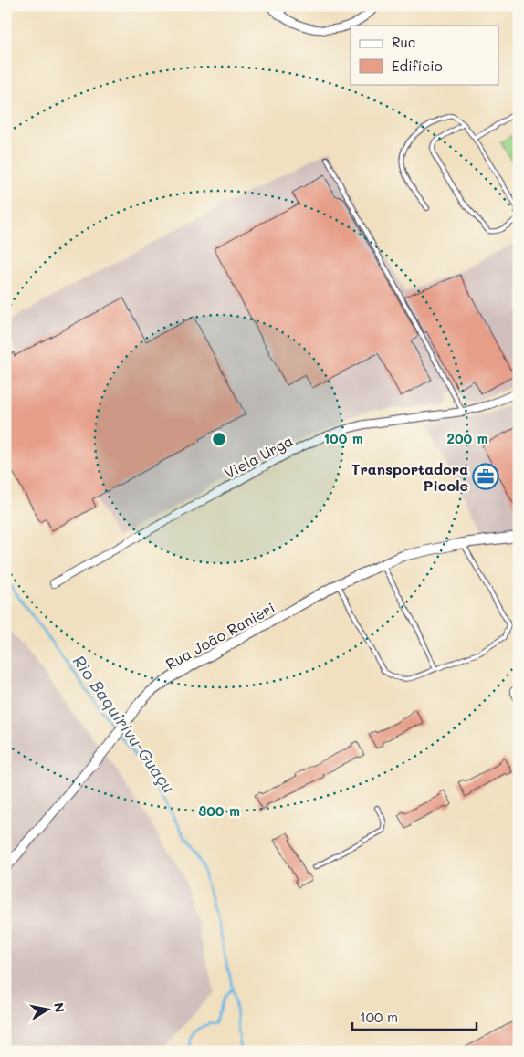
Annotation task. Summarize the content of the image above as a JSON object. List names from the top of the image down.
{
  "streets": {
    "street": ["Viela Urga", "Rua João Ranieri"]
  },
  "water": ["Rio Baquirivu-Guaçu"],
  "places": {
    "office": ["Transportadora Picole"]
  },
  "legend": ["Rua", "Edifício"],
  "scale_bar": "100 m",
  "north": "right",
  "rings": ["100 m", "200 m", "300 m"]
}
